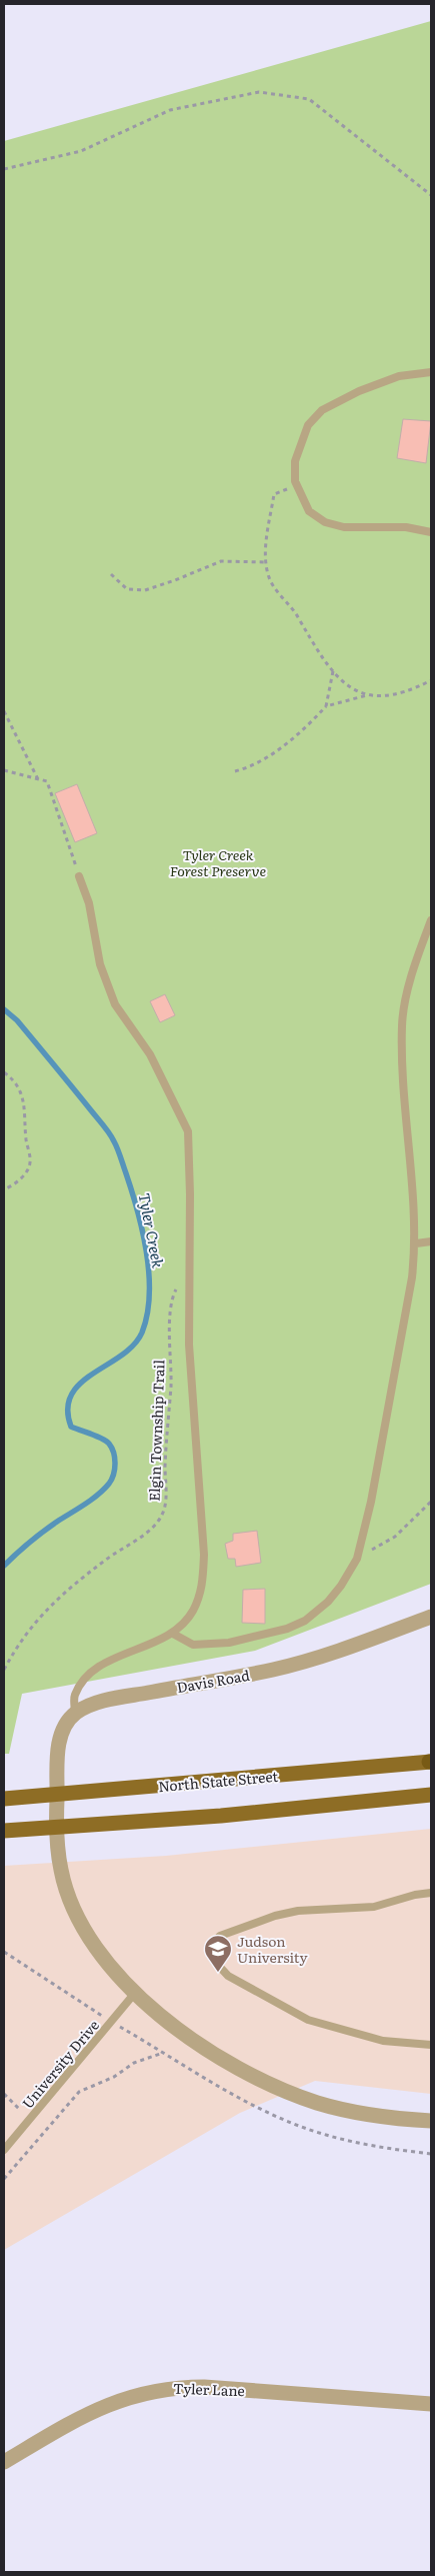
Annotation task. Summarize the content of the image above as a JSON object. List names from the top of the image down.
{
  "streets": {
    "main road": ["North State Street"],
    "street": ["Davis Road", "Tyler Lane"],
    "lane": ["University Drive"],
    "path": ["Elgin Township Trail"]
  },
  "water": ["Tyler Creek"],
  "parks": ["Tyler Creek Forest Preserve"],
  "places": {
    "school or university": ["Judson University"]
  }
}
